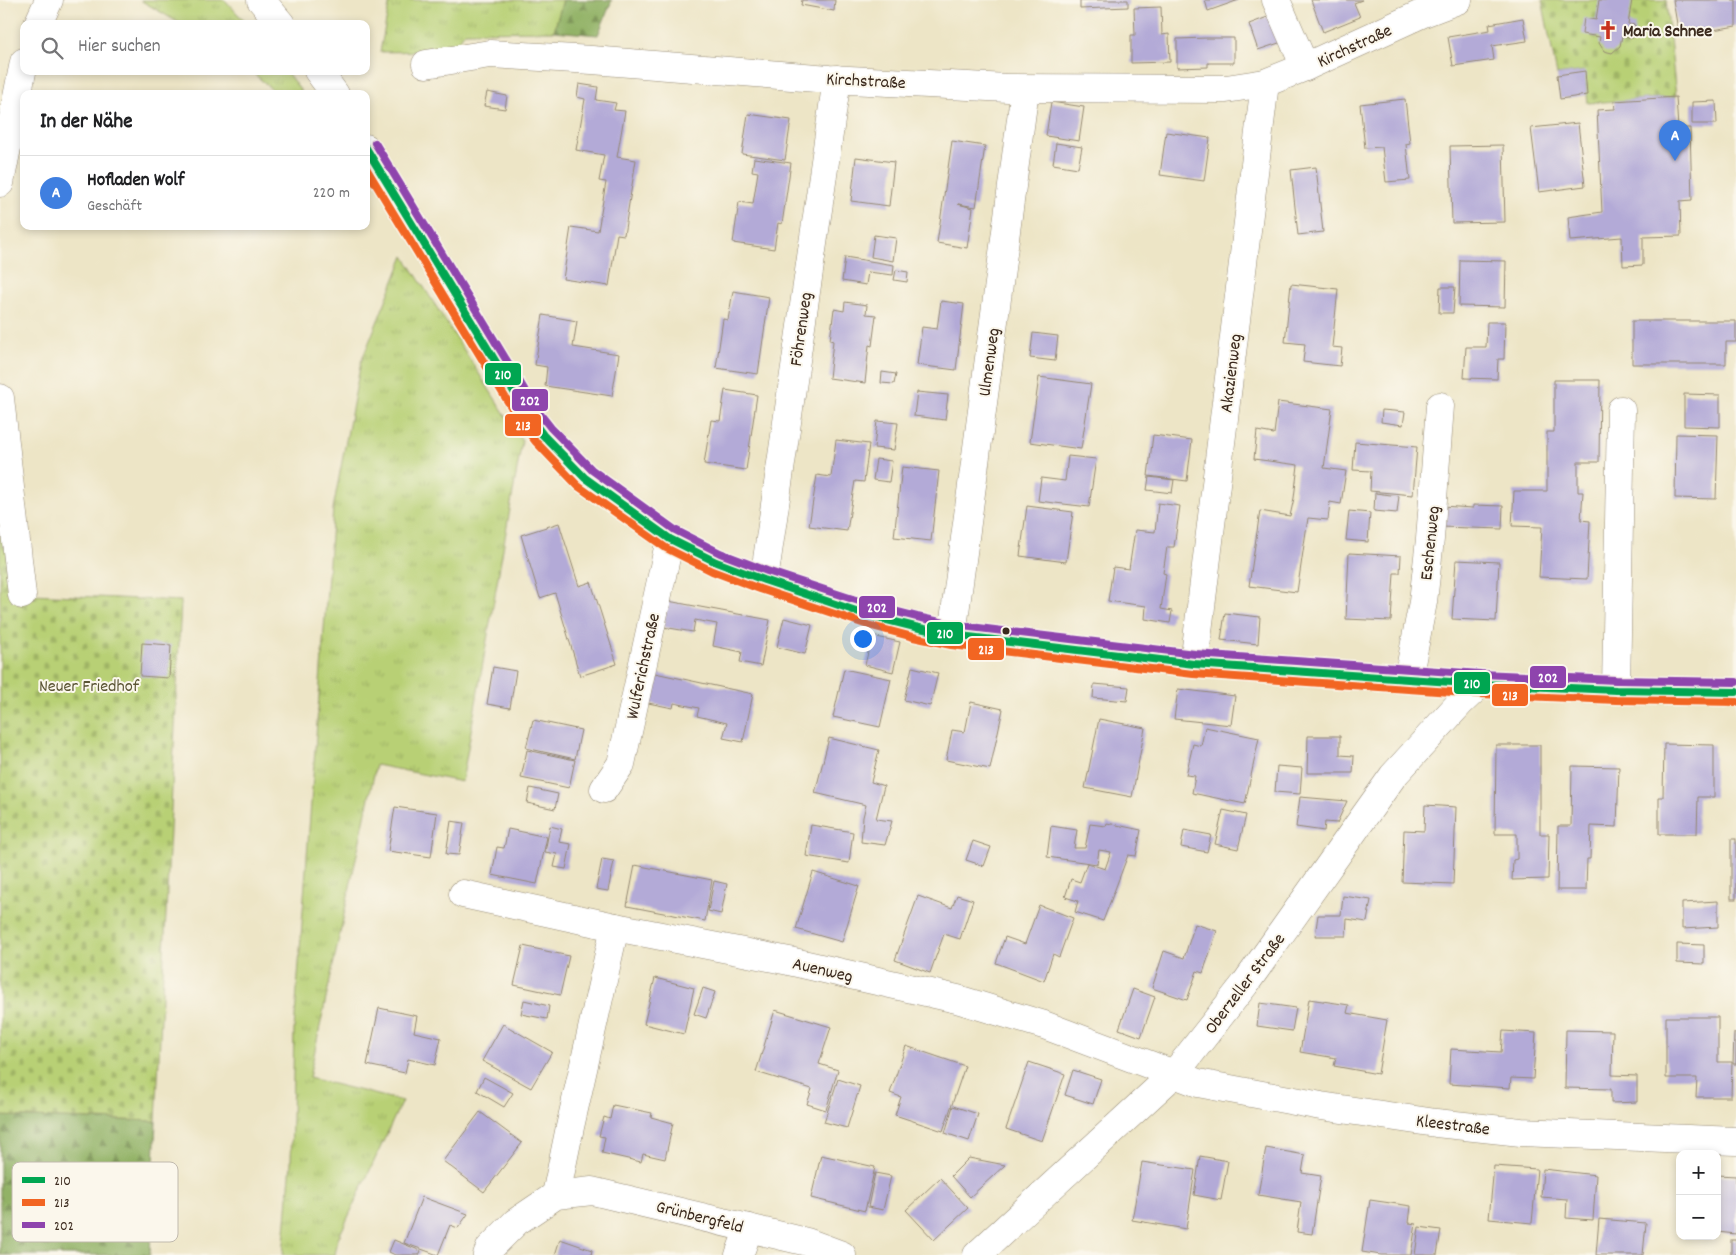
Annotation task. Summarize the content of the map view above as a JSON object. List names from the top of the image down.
{
  "streets": {
    "street": [
      "Kirchstraße",
      "Föhrenweg",
      "Ulmenweg",
      "Akazienweg",
      "Eschenweg",
      "Wulferichstraße",
      "Auenweg",
      "Oberzeller Straße",
      "Kleestraße",
      "Grünbergfeld"
    ]
  },
  "crossings": [
    ["Kirchstraße", "Föhrenweg"],
    ["Kirchstraße", "Ulmenweg"],
    ["Kirchstraße", "Akazienweg"],
    ["Auenweg", "Oberzeller Straße"],
    ["Auenweg", "Kleestraße"],
    ["Oberzeller Straße", "Kleestraße"]
  ],
  "parks": ["Neuer Friedhof"],
  "places": {
    "church": ["Maria Schnee"]
  },
  "lines": ["transit line 202", "transit line 210", "transit line 213"],
  "legend": ["210", "213", "202"],
  "page": {
    "search": "Hier suchen",
    "heading": "In der Nähe",
    "pins": "A",
    "list": [
      {
        "mark": "A",
        "name": "Hofladen Wolf",
        "note": "Geschäft",
        "value": "220 m"
      }
    ],
    "map_buttons": ["+", "−"]
  }
}
